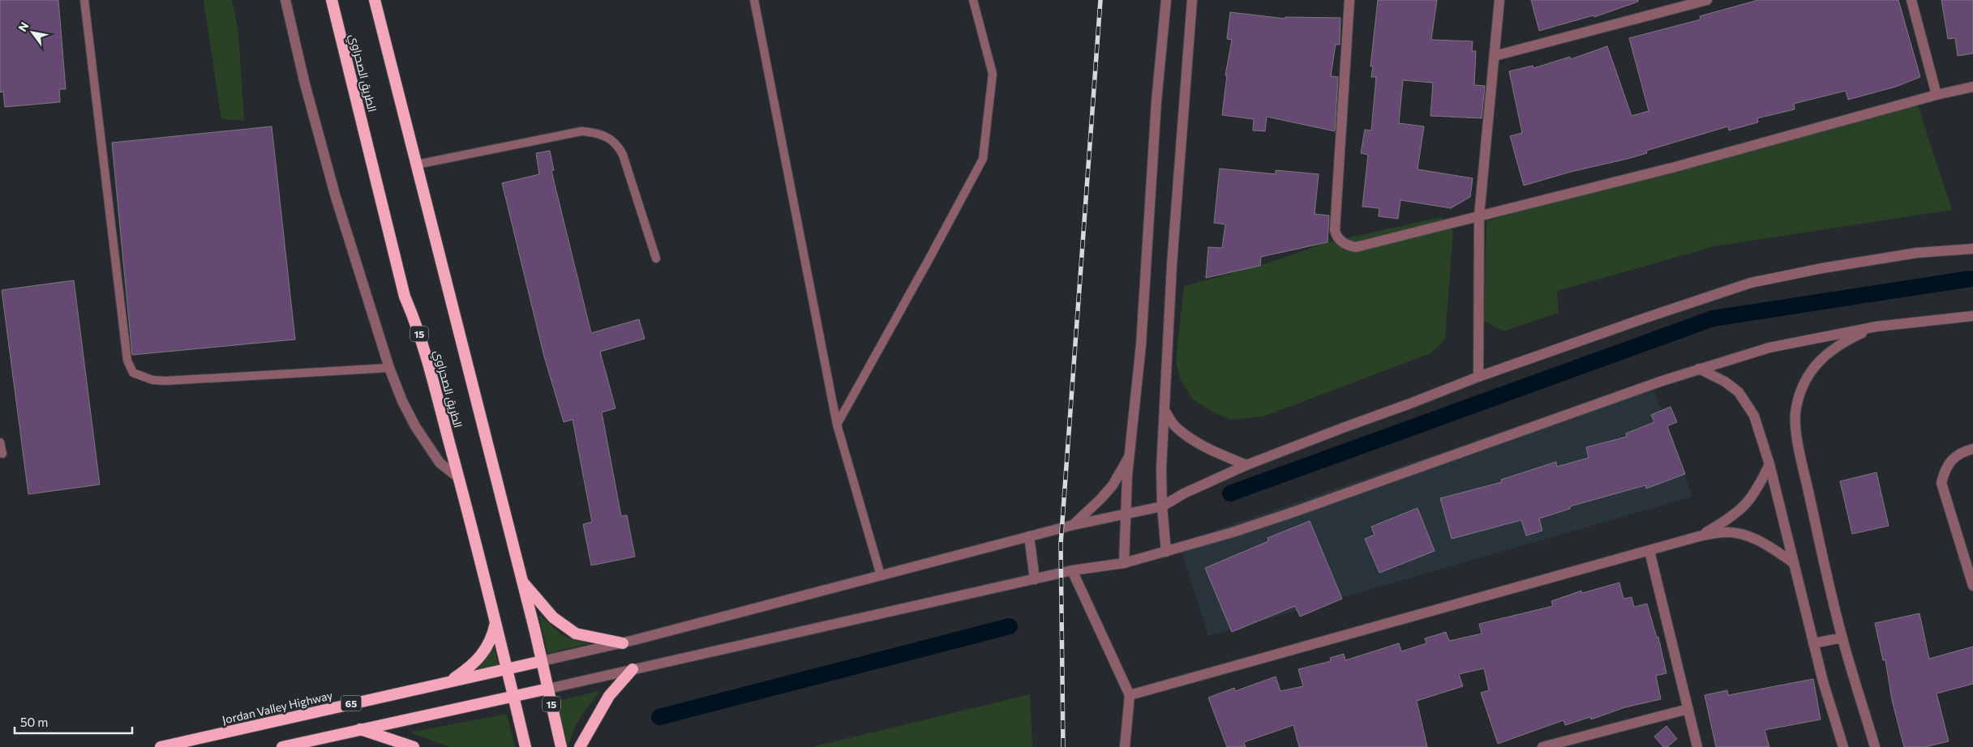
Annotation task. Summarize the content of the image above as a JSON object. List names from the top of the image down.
{
  "streets": {
    "highway": [
      "الطريق الصحراوي",
      "15",
      "65",
      "Jordan Valley Highway"
    ]
  },
  "crossings": [
    ["الطريق الصحراوي", "15"],
    ["الطريق الصحراوي", "Jordan Valley Highway"],
    ["15", "Jordan Valley Highway"]
  ],
  "scale_bar": "50 m",
  "north": "top left"
}
